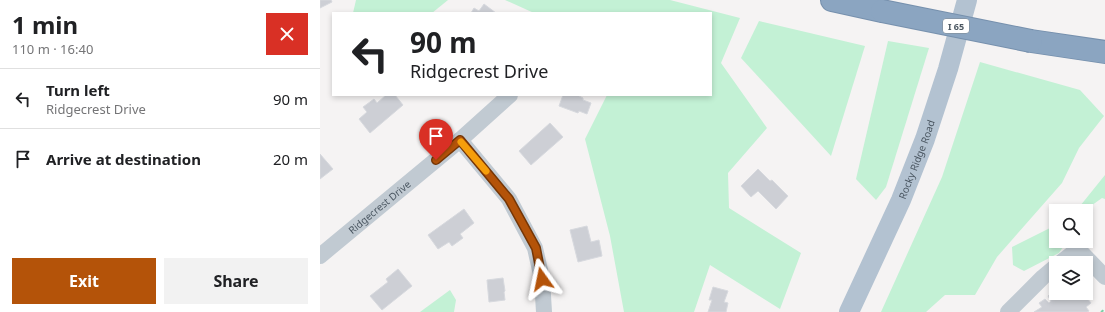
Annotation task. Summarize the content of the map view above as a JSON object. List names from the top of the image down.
{
  "streets": {
    "highway": ["I 65"],
    "main road": ["Rocky Ridge Road"],
    "street": ["Ridgecrest Drive"]
  },
  "page": {
    "heading": ["1 min", "110 m · 16:40"],
    "turn": ["90 m", "Ridgecrest Drive"],
    "list": [
      {
        "name": "Turn left",
        "note": "Ridgecrest Drive",
        "value": "90 m"
      },
      {
        "name": "Arrive at destination",
        "value": "20 m"
      }
    ],
    "buttons": ["Exit", "Share"]
  }
}
